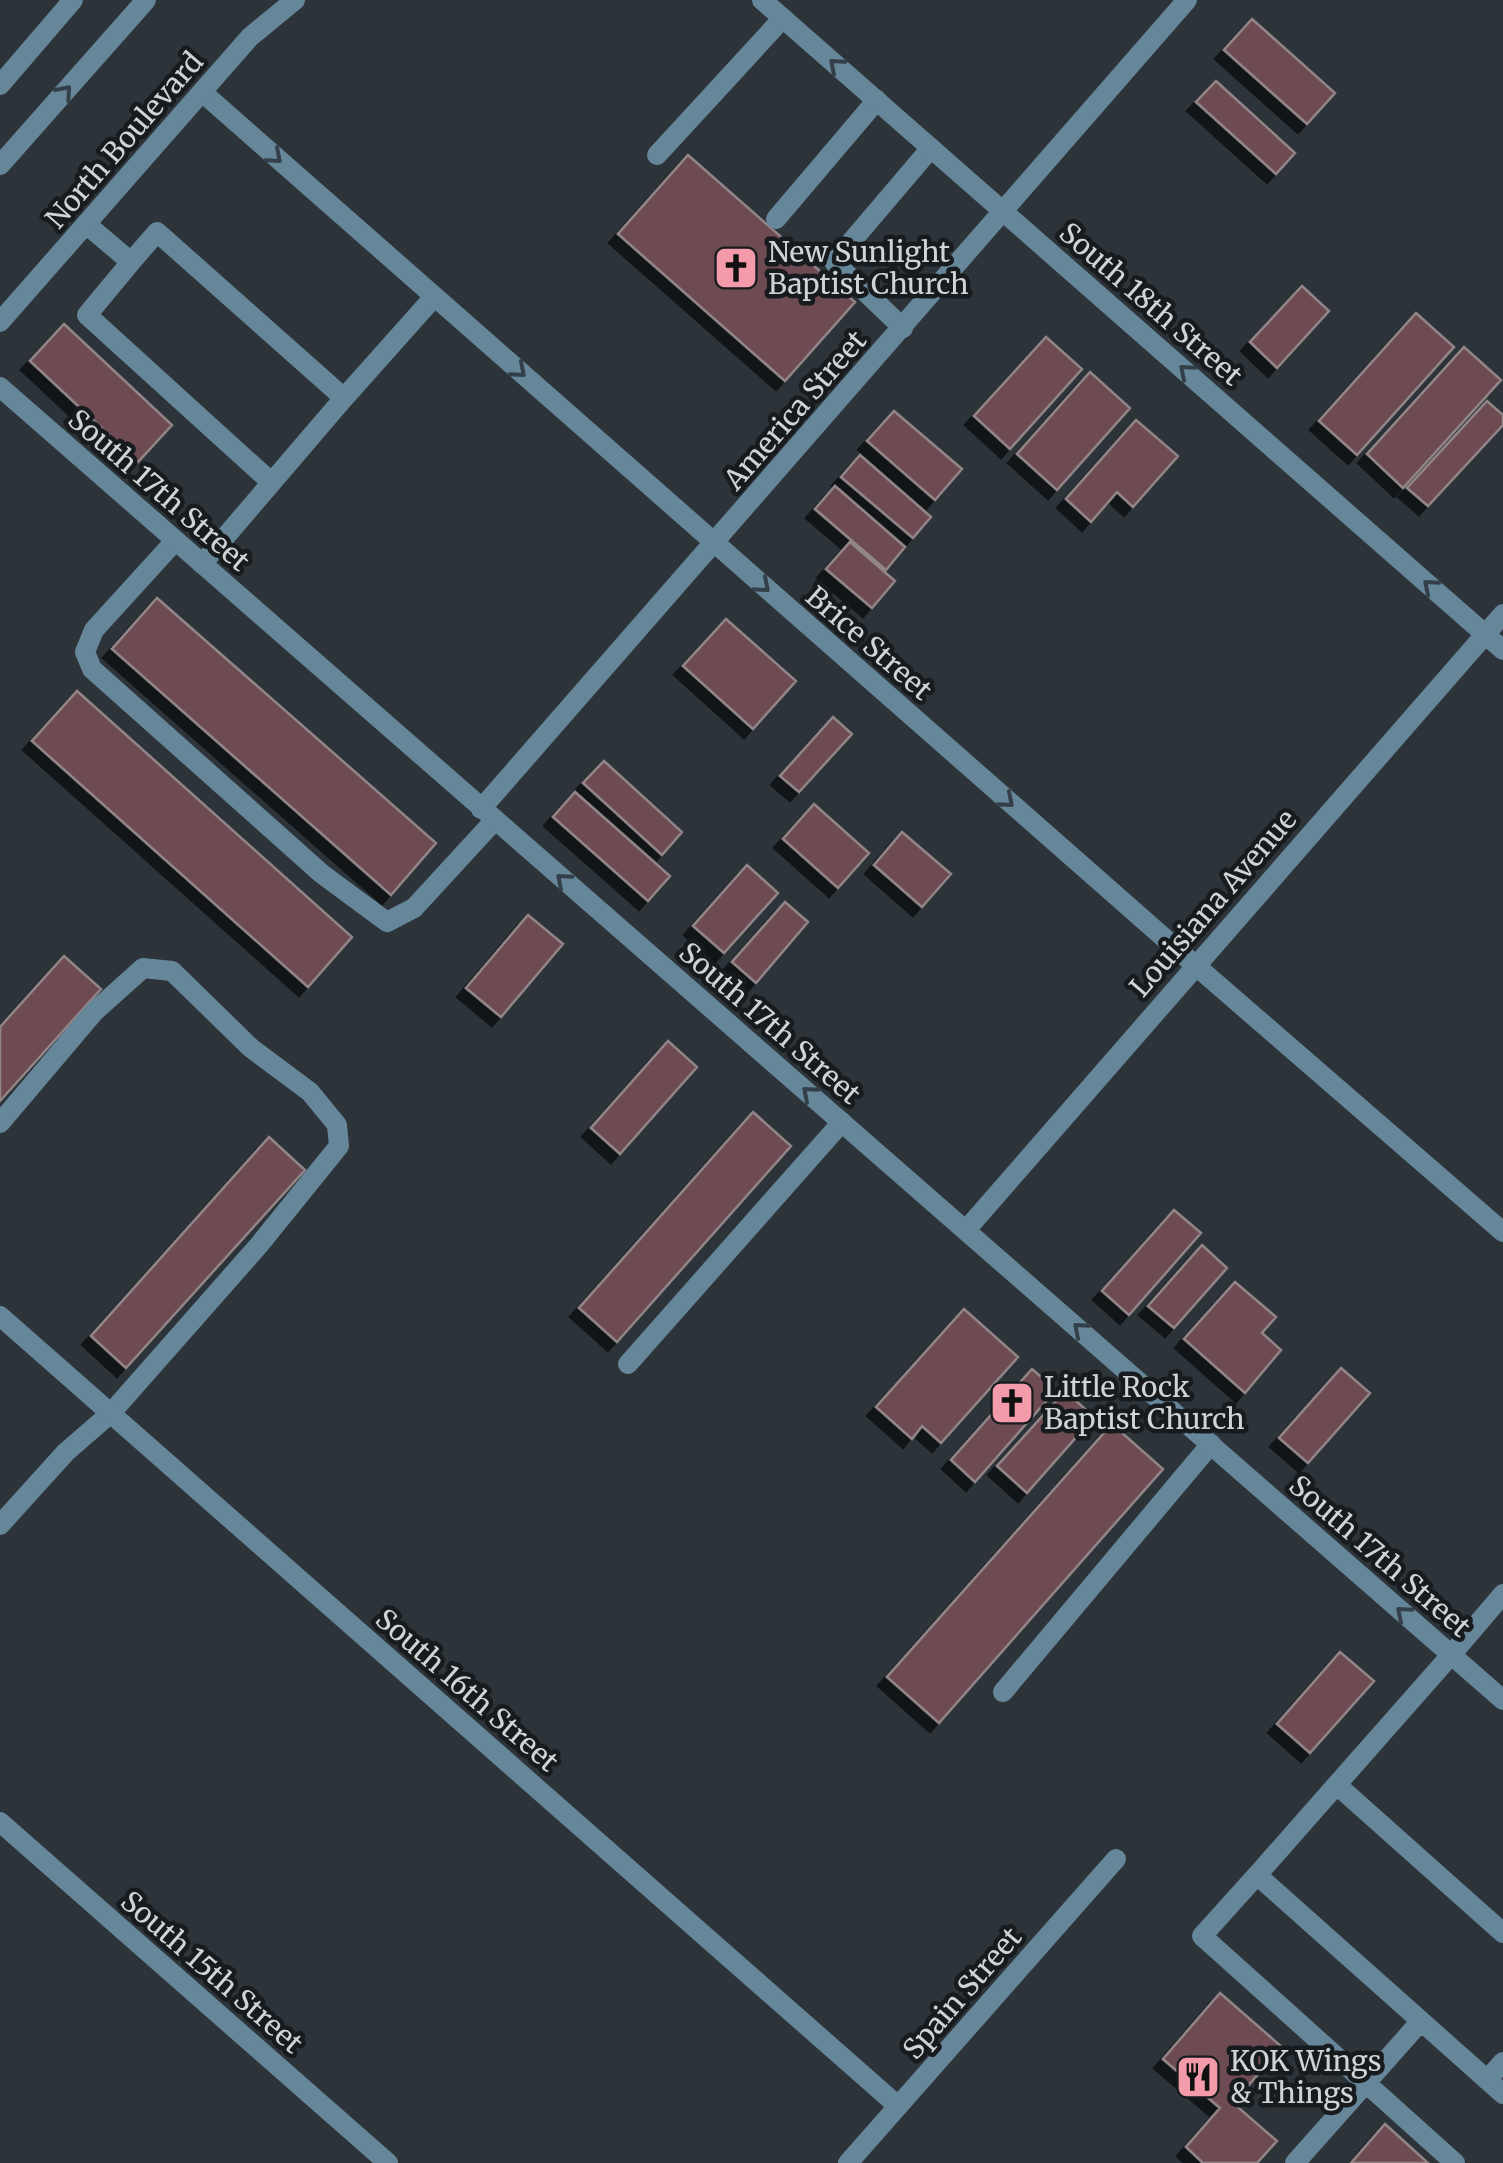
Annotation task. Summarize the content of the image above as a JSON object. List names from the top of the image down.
{
  "streets": {
    "street": [
      "North Boulevard",
      "South 18th Street",
      "America Street",
      "South 17th Street",
      "Brice Street",
      "Louisiana Avenue",
      "South 16th Street",
      "South 15th Street",
      "Spain Street"
    ]
  },
  "crossings": [
    ["North Boulevard", "Brice Street"],
    ["South 18th Street", "America Street"],
    ["South 18th Street", "Louisiana Avenue"],
    ["America Street", "South 17th Street"],
    ["America Street", "Brice Street"],
    ["South 17th Street", "Louisiana Avenue"],
    ["Brice Street", "Louisiana Avenue"],
    ["South 16th Street", "Spain Street"]
  ],
  "one_way": ["South 18th Street", "South 17th Street", "Brice Street"],
  "places": {
    "church": ["New Sunlight Baptist Church", "Little Rock Baptist Church"],
    "restaurant": ["KOK Wings & Things"]
  }
}
